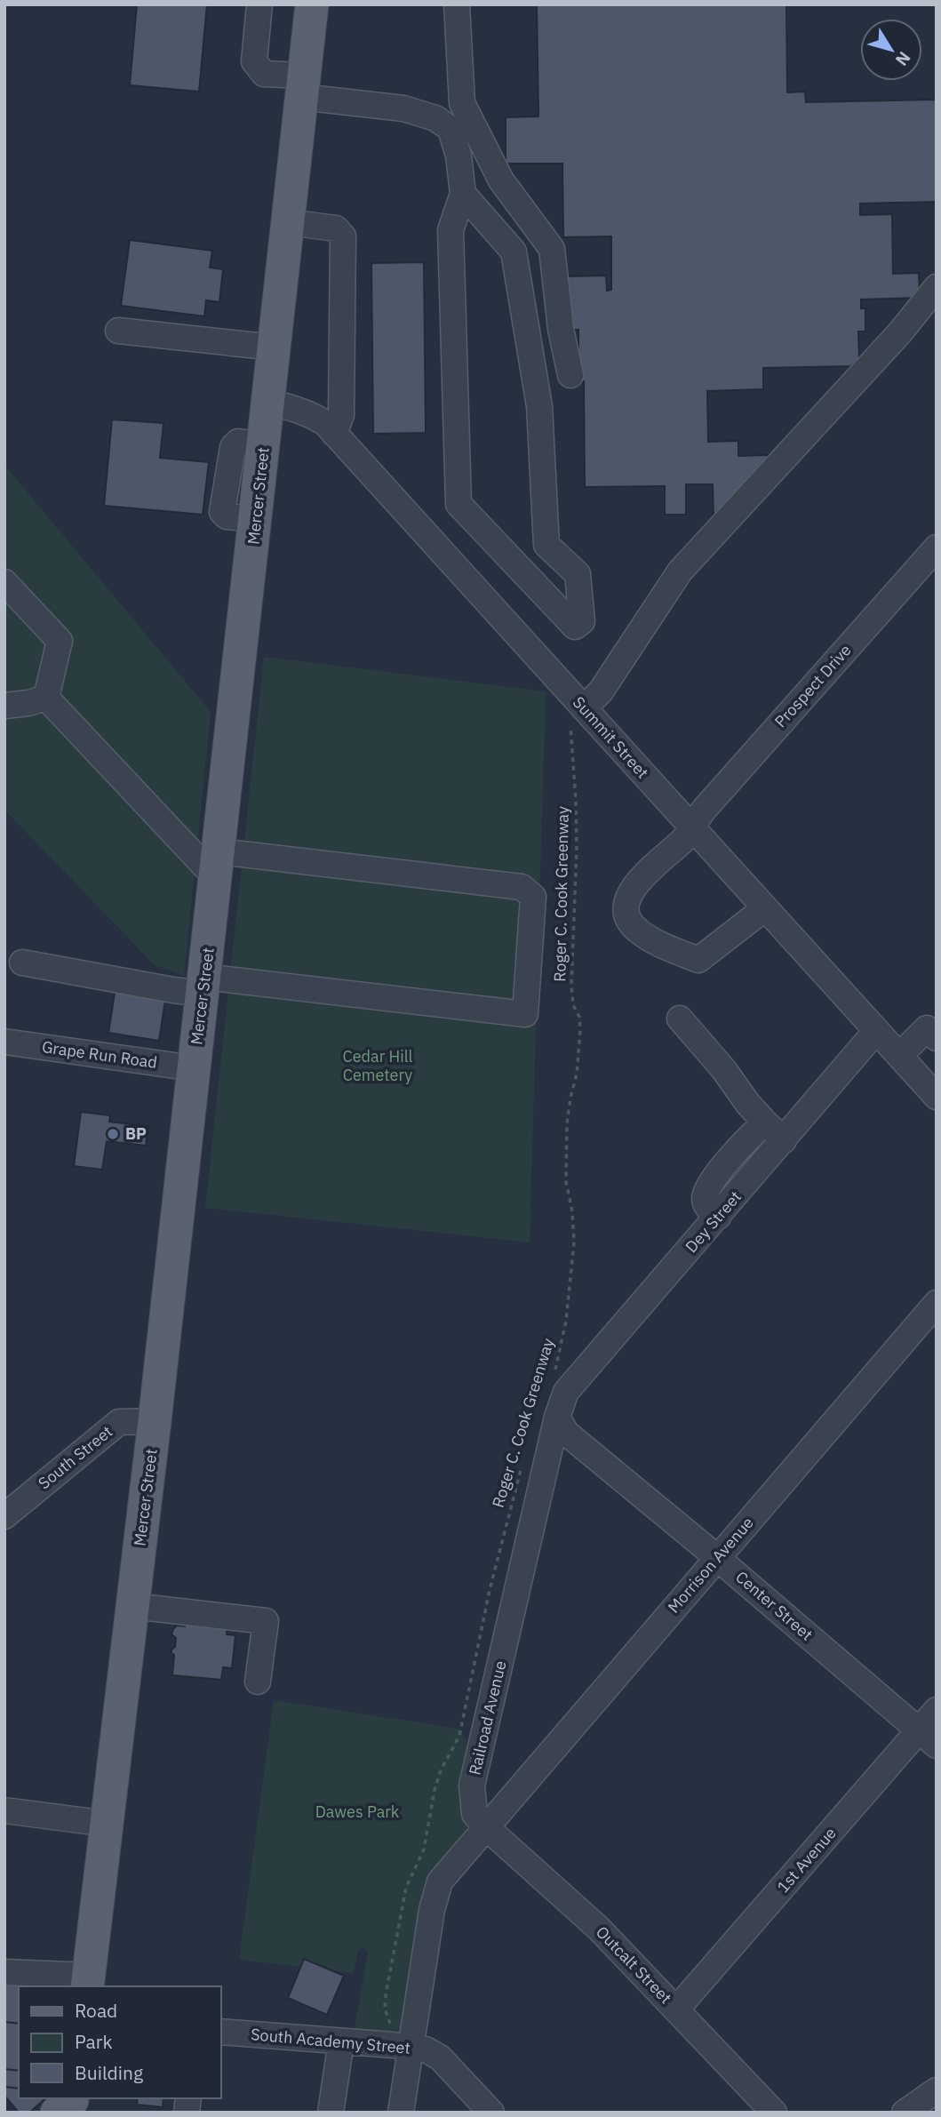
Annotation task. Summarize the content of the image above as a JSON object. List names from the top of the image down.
{
  "streets": {
    "main road": ["Mercer Street"],
    "street": [
      "Prospect Drive",
      "Summit Street",
      "Grape Run Road",
      "Dey Street",
      "South Street",
      "Morrison Avenue",
      "Center Street",
      "Railroad Avenue",
      "1st Avenue",
      "Outcalt Street",
      "South Academy Street"
    ],
    "path": ["Roger C. Cook Greenway"]
  },
  "crossings": [
    ["Mercer Street", "Summit Street"],
    ["Mercer Street", "Grape Run Road"],
    ["Mercer Street", "South Street"],
    ["Prospect Drive", "Summit Street"],
    ["Summit Street", "Roger C. Cook Greenway"],
    ["Summit Street", "Dey Street"],
    ["Dey Street", "Center Street"],
    ["Dey Street", "Railroad Avenue"],
    ["Morrison Avenue", "Center Street"],
    ["Morrison Avenue", "Railroad Avenue"],
    ["Morrison Avenue", "Outcalt Street"],
    ["Center Street", "Railroad Avenue"],
    ["Center Street", "1st Avenue"],
    ["Railroad Avenue", "Outcalt Street"],
    ["1st Avenue", "Outcalt Street"]
  ],
  "parks": ["Cedar Hill Cemetery", "Dawes Park"],
  "places": ["BP"],
  "legend": ["Road", "Park", "Building"],
  "north": "bottom right"
}
